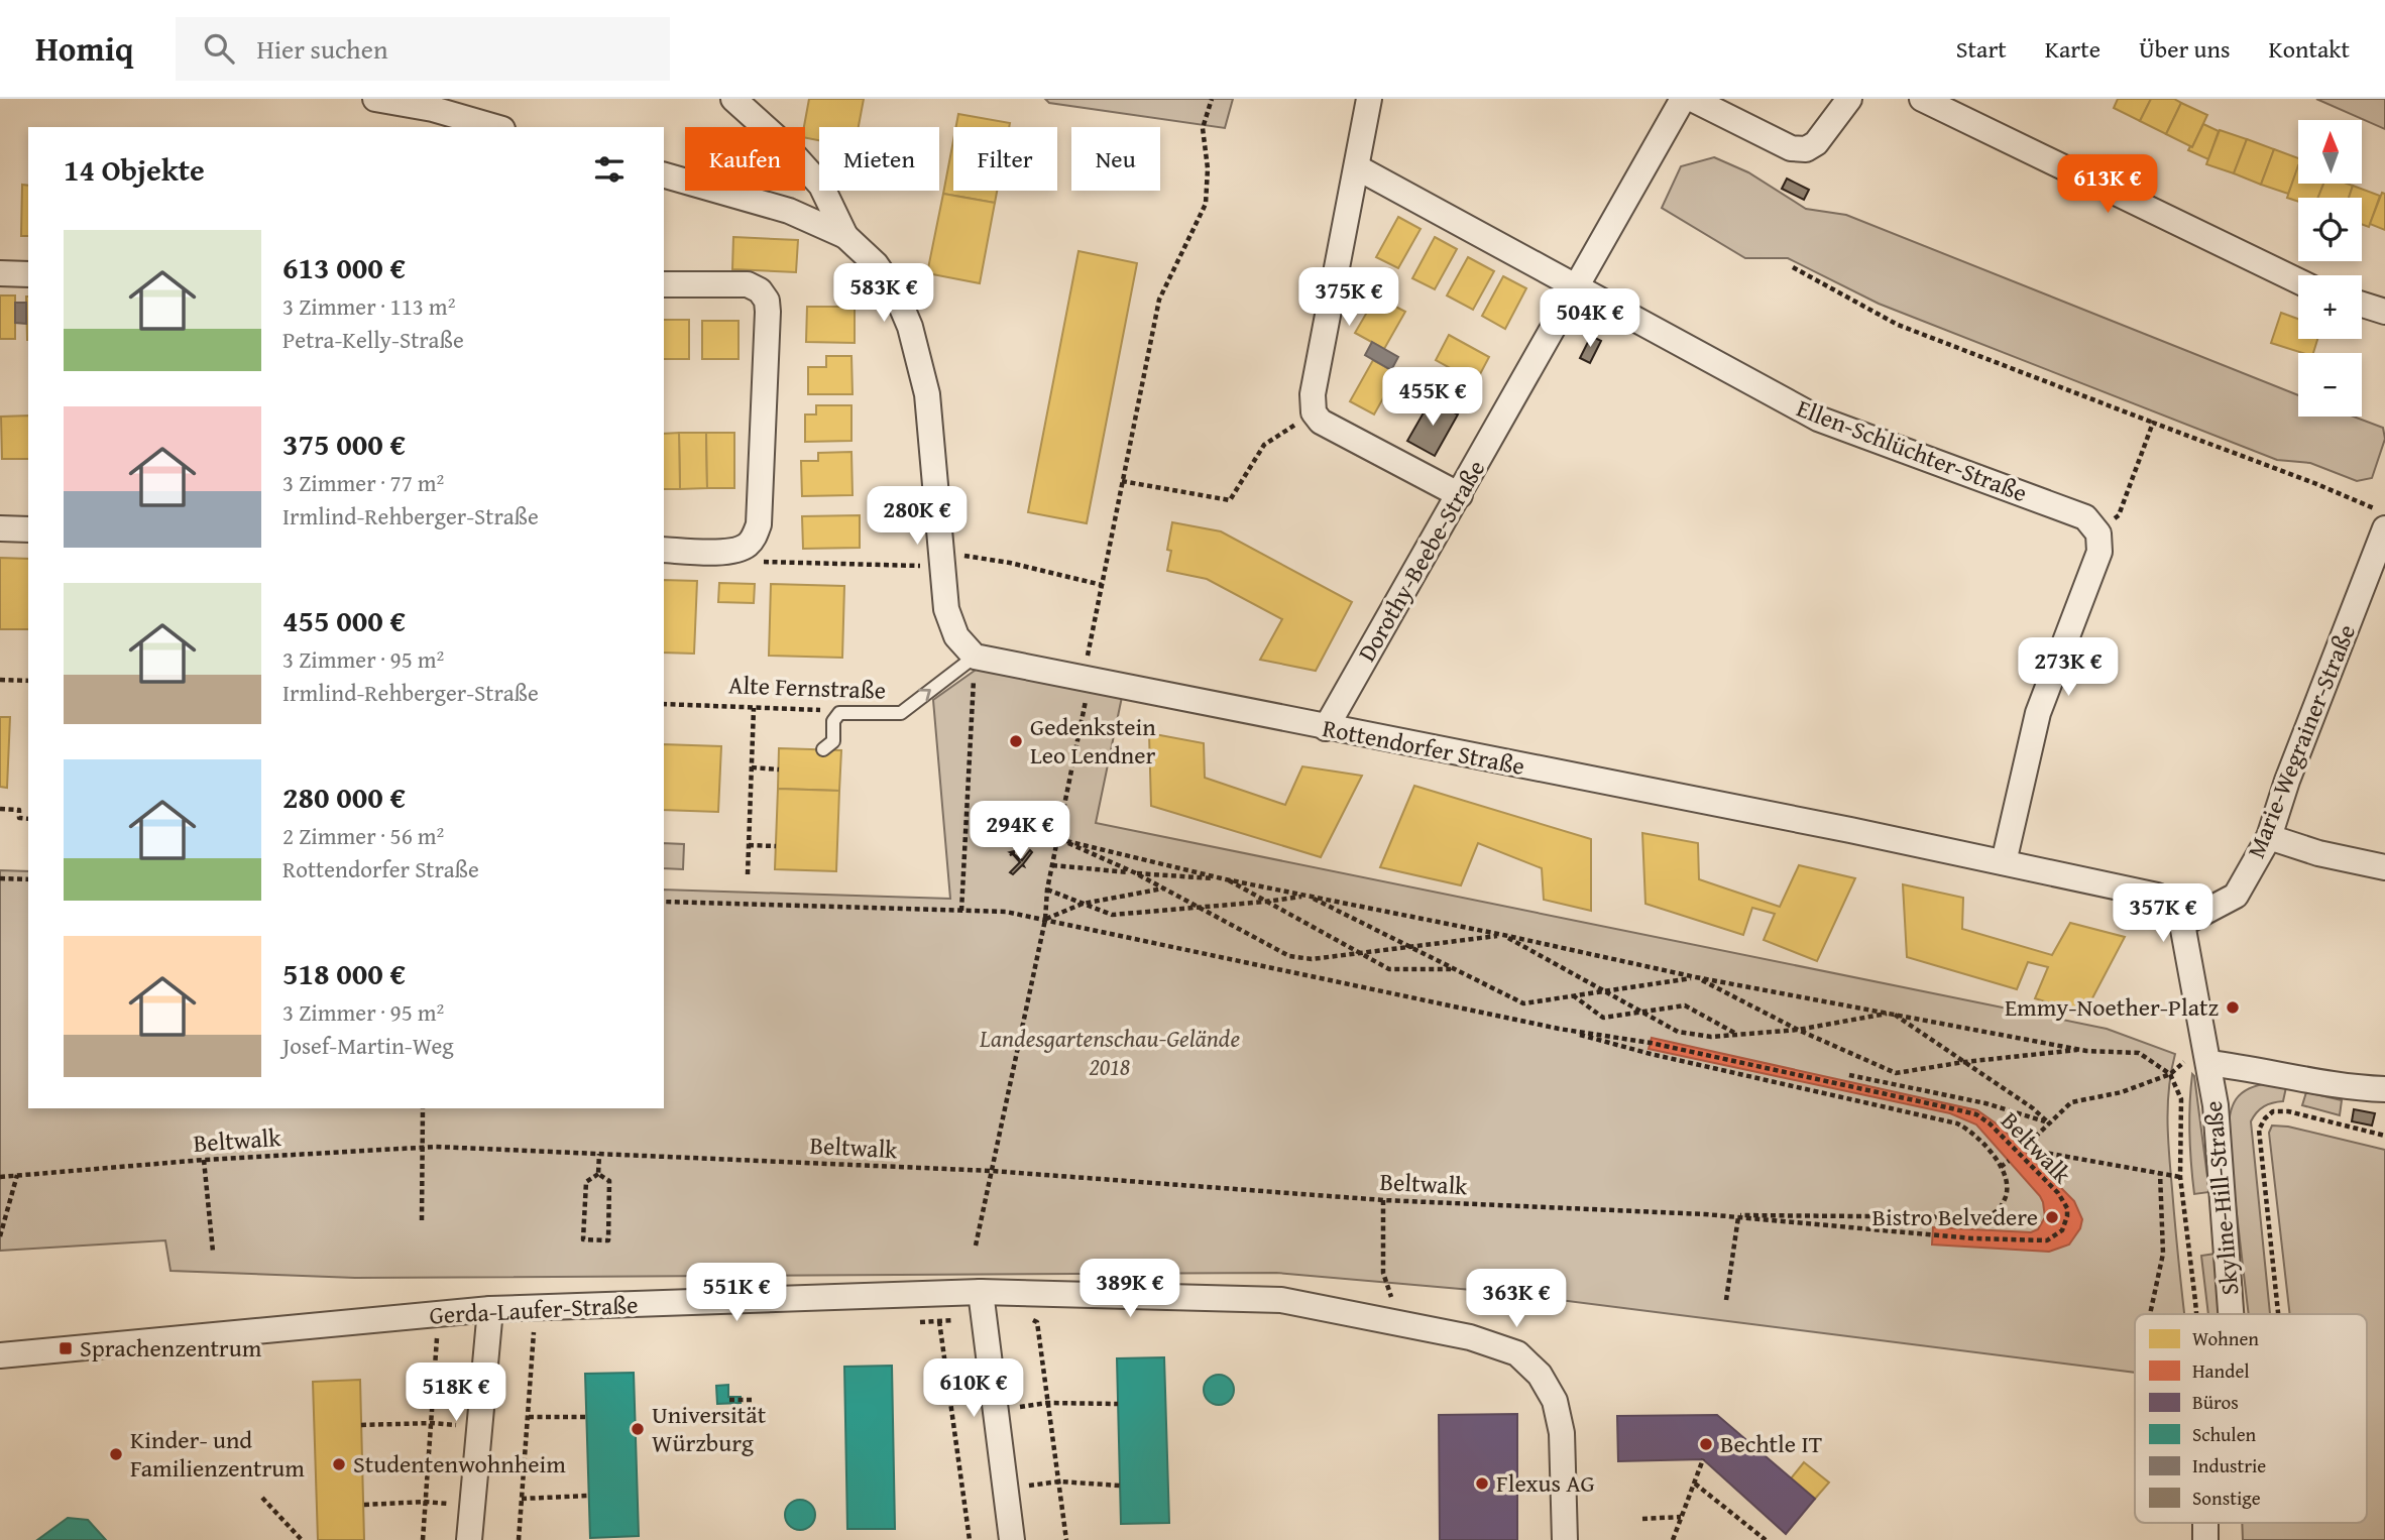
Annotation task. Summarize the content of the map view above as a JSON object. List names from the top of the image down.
{
  "streets": {
    "street": [
      "Ellen-Schlüchter-Straße",
      "Dorothy-Beebe-Straße",
      "Marie-Wegrainer-Straße",
      "Rottendorfer Straße",
      "Skyline-Hill-Straße",
      "Gerda-Laufer-Straße"
    ],
    "lane": ["Alte Fernstraße"],
    "path": ["Beltwalk"]
  },
  "crossings": [
    ["Ellen-Schlüchter-Straße", "Dorothy-Beebe-Straße"],
    ["Dorothy-Beebe-Straße", "Rottendorfer Straße"],
    ["Alte Fernstraße", "Rottendorfer Straße"],
    ["Marie-Wegrainer-Straße", "Rottendorfer Straße"]
  ],
  "one_way": ["Alte Fernstraße"],
  "parks": ["Landesgartenschau-Gelände 2018"],
  "places": {
    "other": [
      "Gedenkstein Leo Lendner",
      "Emmy-Noether-Platz",
      "Bistro Belvedere",
      "Universität Würzburg",
      "Bechtle IT",
      "Kinder- und Familienzentrum",
      "Studentenwohnheim",
      "Flexus AG"
    ],
    "transit": ["Sprachenzentrum"]
  },
  "legend": [
    "Wohnen",
    "Handel",
    "Büros",
    "Schulen",
    "Industrie",
    "Sonstige"
  ],
  "north": "top",
  "page": {
    "header": "Homiq",
    "search": "Hier suchen",
    "nav": [
      "Start",
      "Karte",
      "Über uns",
      "Kontakt"
    ],
    "map_buttons": ["+", "−"],
    "chip": [
      "Kaufen",
      "Mieten",
      "Filter",
      "Neu"
    ],
    "heading": "14 Objekte",
    "price": [
      "613K €",
      "583K €",
      "375K €",
      "504K €",
      "455K €",
      "280K €",
      "273K €",
      "294K €",
      "357K €",
      "389K €",
      "551K €",
      "363K €",
      "610K €",
      "518K €"
    ],
    "list": [
      {
        "name": "613 000 €",
        "note": "3 Zimmer · 113 m² · Petra-Kelly-Straße"
      },
      {
        "name": "375 000 €",
        "note": "3 Zimmer · 77 m² · Irmlind-Rehberger-Straße"
      },
      {
        "name": "455 000 €",
        "note": "3 Zimmer · 95 m² · Irmlind-Rehberger-Straße"
      },
      {
        "name": "280 000 €",
        "note": "2 Zimmer · 56 m² · Rottendorfer Straße"
      },
      {
        "name": "518 000 €",
        "note": "3 Zimmer · 95 m² · Josef-Martin-Weg"
      }
    ]
  }
}
